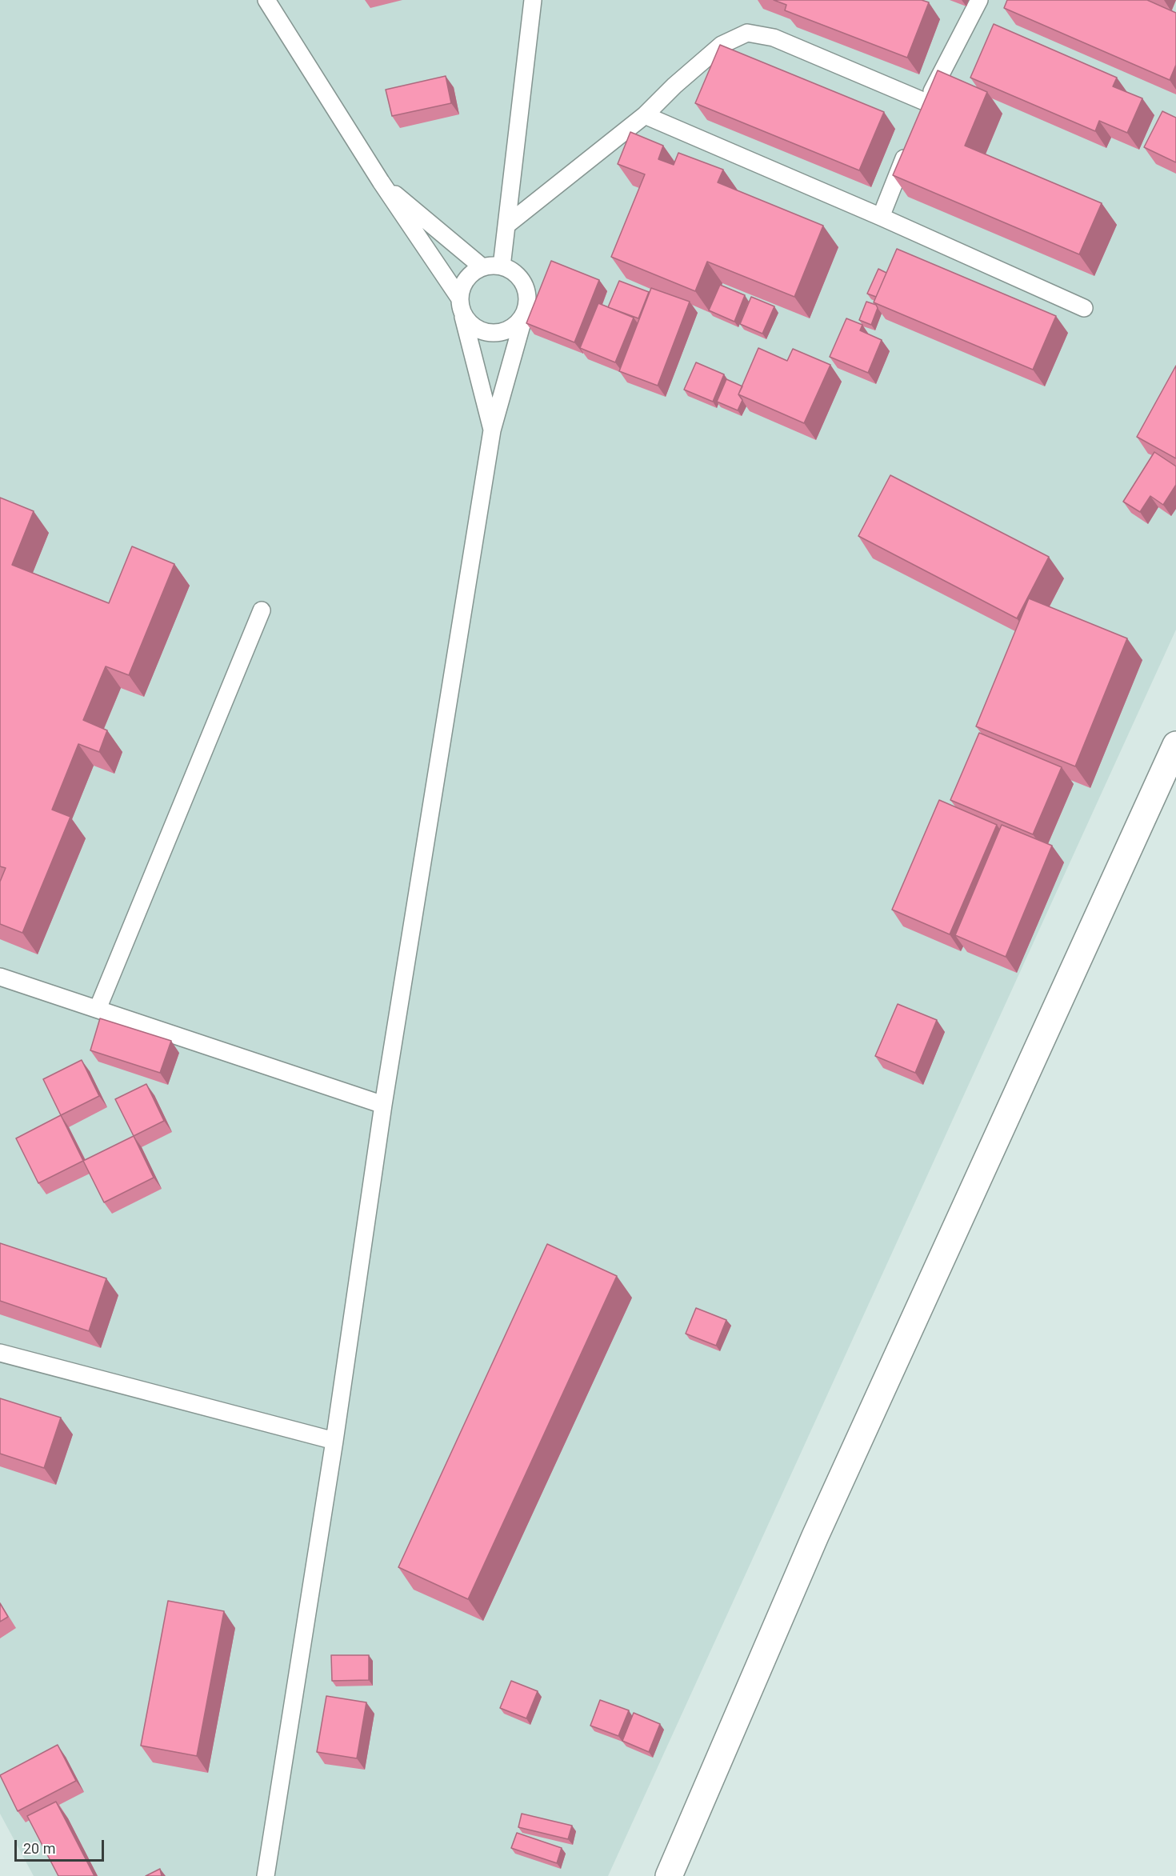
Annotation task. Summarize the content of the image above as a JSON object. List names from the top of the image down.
{
  "scale_bar": "20 m"
}
